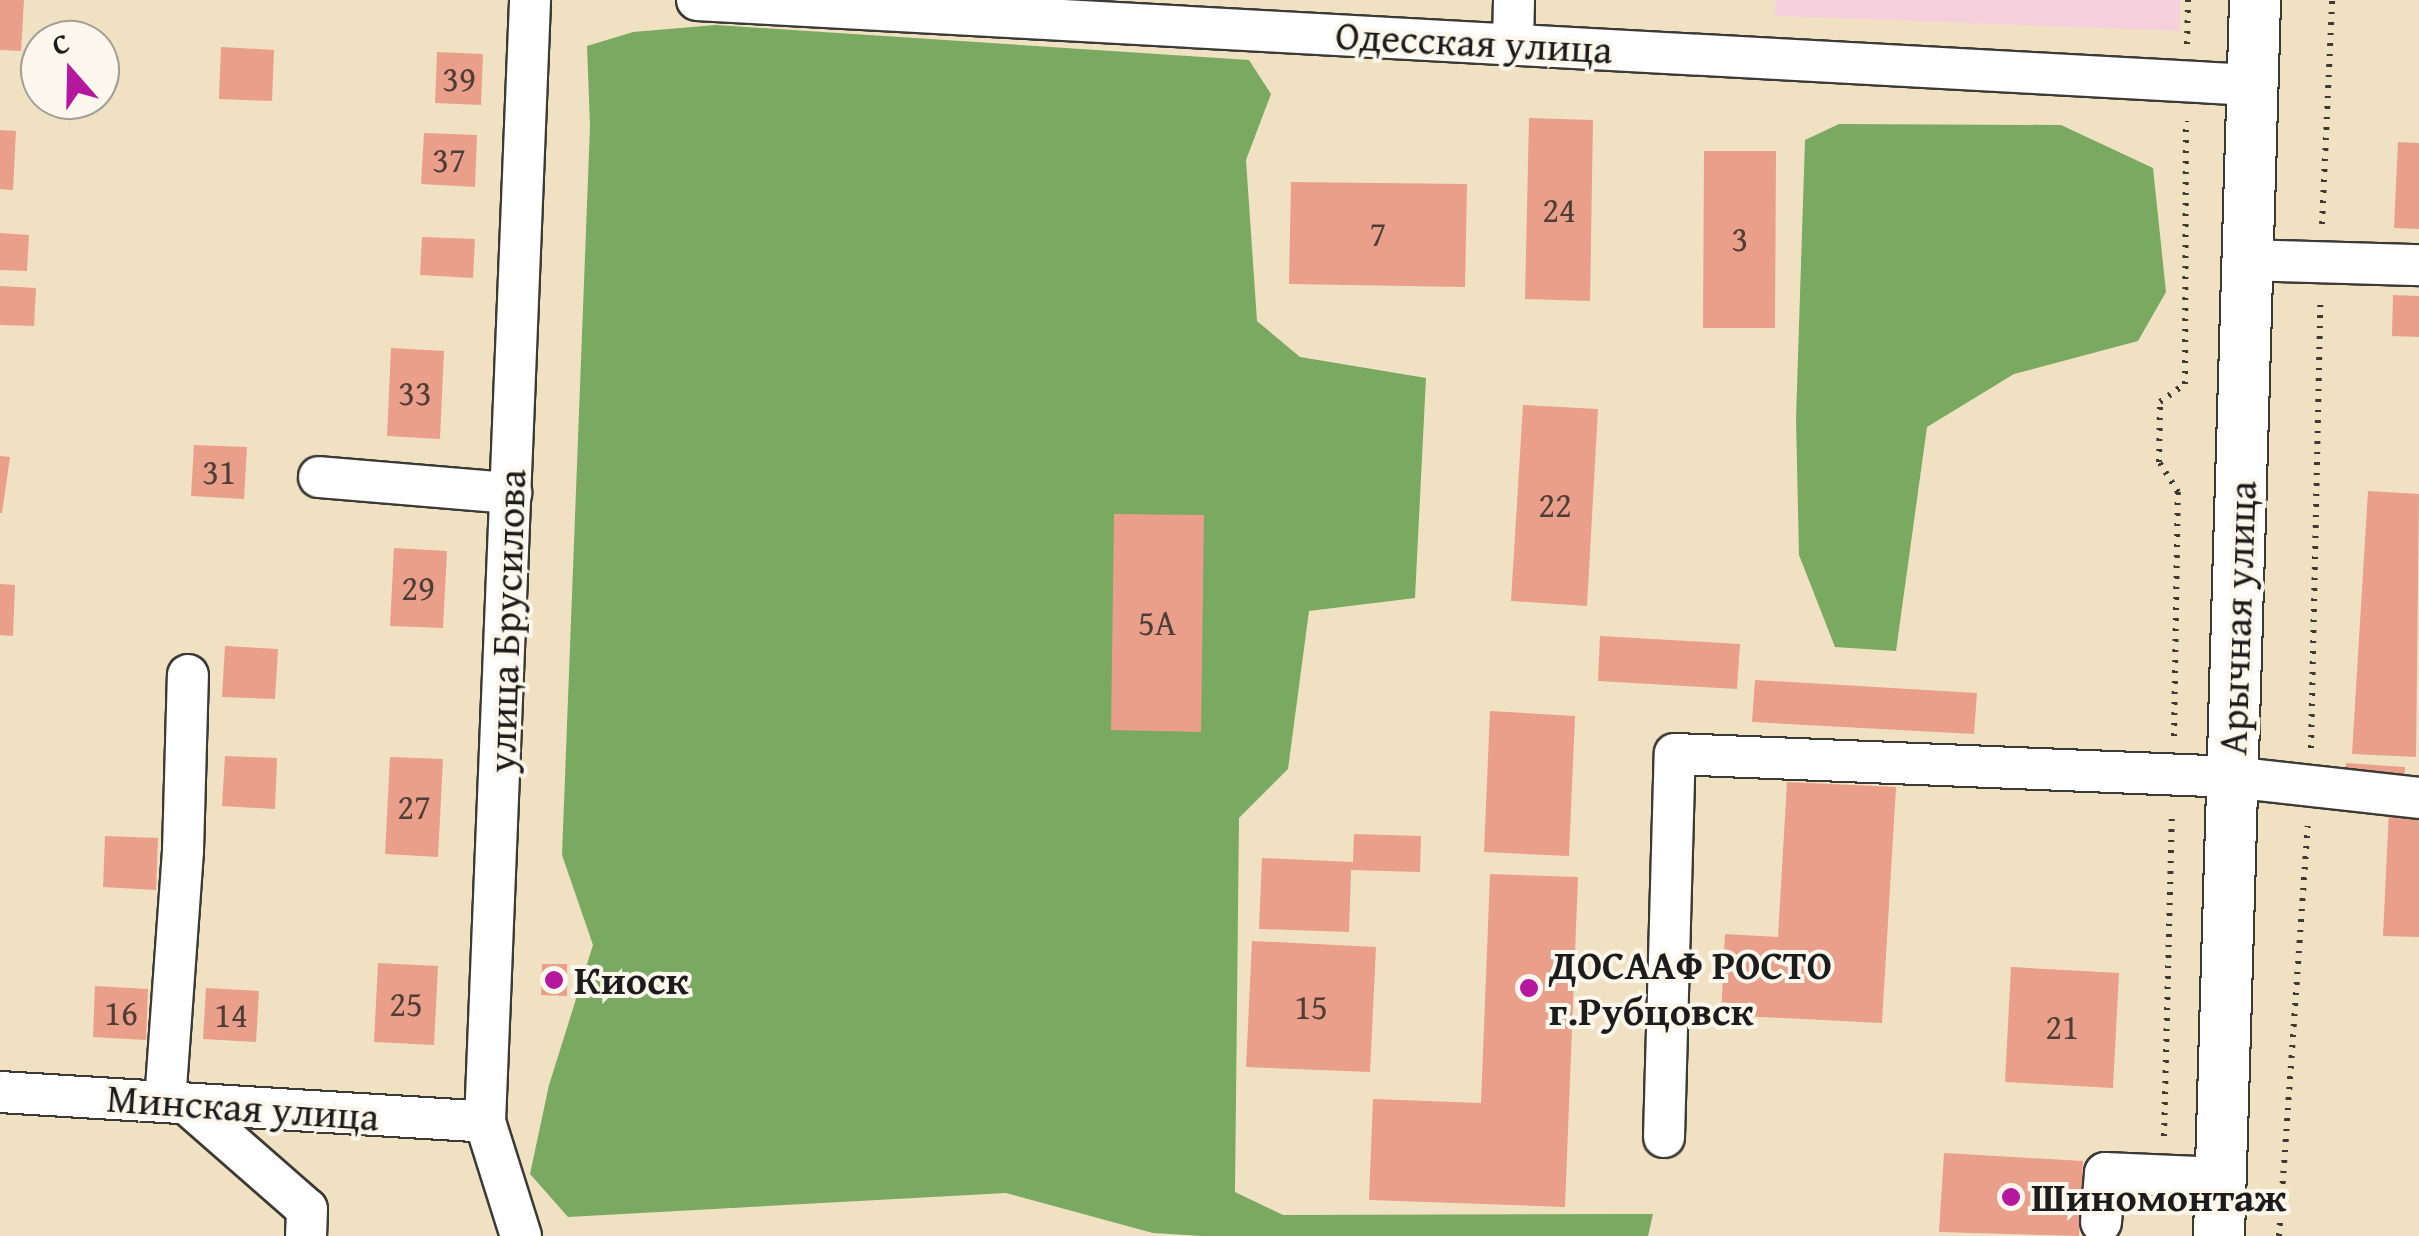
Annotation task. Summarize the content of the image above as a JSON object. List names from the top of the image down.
{
  "streets": {
    "main road": ["Арычная улица"],
    "street": ["Одесская улица", "улица Брусилова", "Минская улица"]
  },
  "crossings": [
    ["Одесская улица", "Арычная улица"],
    ["улица Брусилова", "Минская улица"]
  ],
  "places": ["Киоск", "ДОСААФ РОСТО г.Рубцовск", "Шиномонтаж"],
  "house_numbers": [
    "39",
    "37",
    "24",
    "7",
    "3",
    "33",
    "31",
    "22",
    "29",
    "5А",
    "27",
    "25",
    "15",
    "16",
    "14",
    "21"
  ],
  "north": "top"
}
